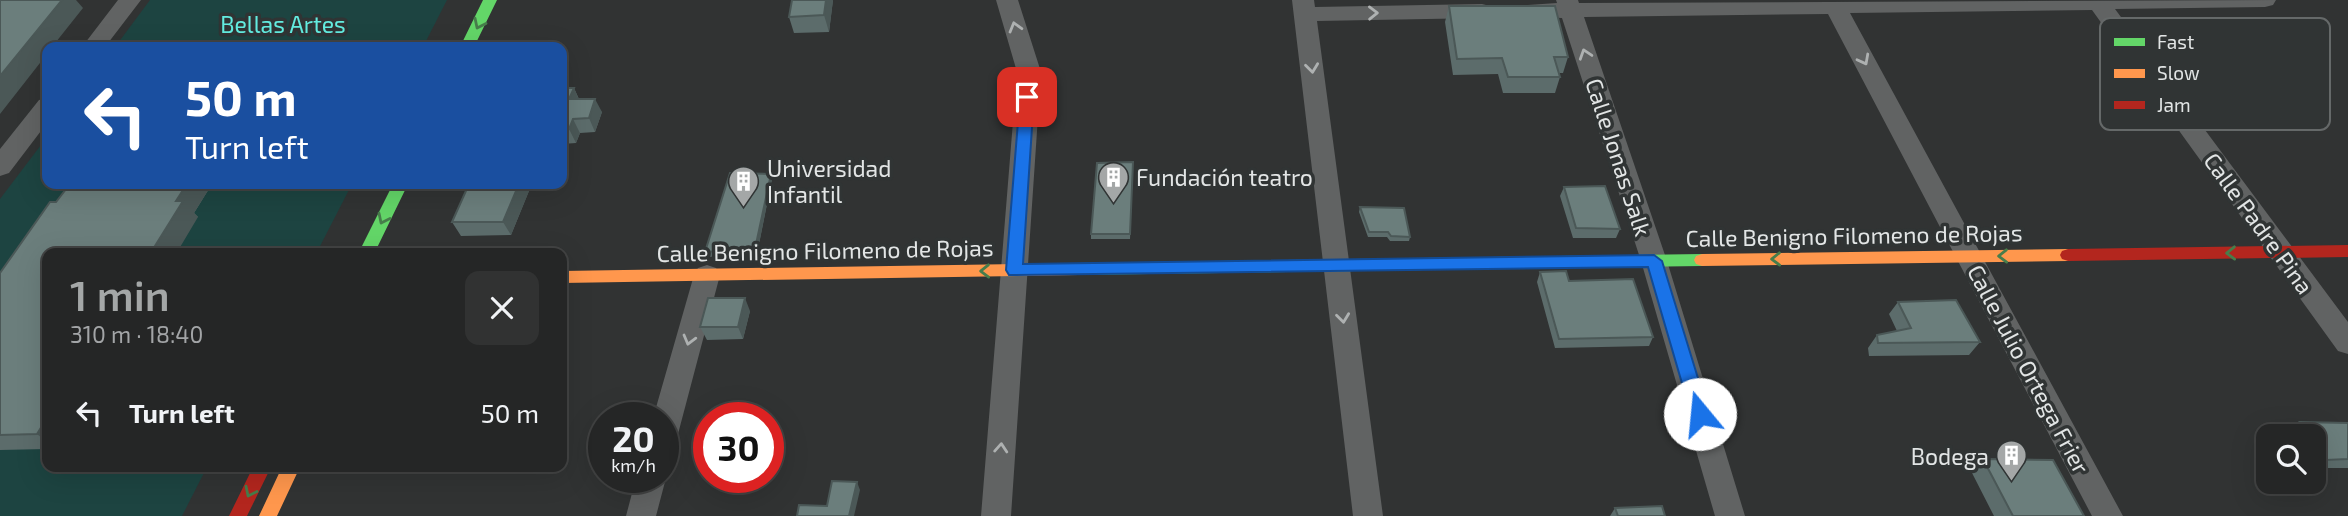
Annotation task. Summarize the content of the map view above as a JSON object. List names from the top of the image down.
{
  "streets": {
    "street": [
      "Calle Jonas Salk",
      "Calle Padre Pina",
      "Calle Benigno Filomeno de Rojas",
      "Calle Julio Ortega Frier"
    ]
  },
  "crossings": [
    ["Calle Jonas Salk", "Calle Benigno Filomeno de Rojas"],
    ["Calle Padre Pina", "Calle Benigno Filomeno de Rojas"],
    ["Calle Benigno Filomeno de Rojas", "Calle Julio Ortega Frier"]
  ],
  "one_way": ["Calle Jonas Salk", "Calle Benigno Filomeno de Rojas", "Calle Julio Ortega Frier"],
  "parks": ["Bellas Artes"],
  "places": {
    "building": ["Fundación teatro", "Universidad Infantil", "Bodega"]
  },
  "legend": ["Fast", "Slow", "Jam"],
  "page": {
    "turn": ["50 m", "Turn left"],
    "heading": ["1 min", "310 m · 18:40"],
    "list": [
      {
        "name": "Turn left",
        "value": "50 m"
      }
    ],
    "speed": "20 km/h",
    "limit": "30"
  }
}
